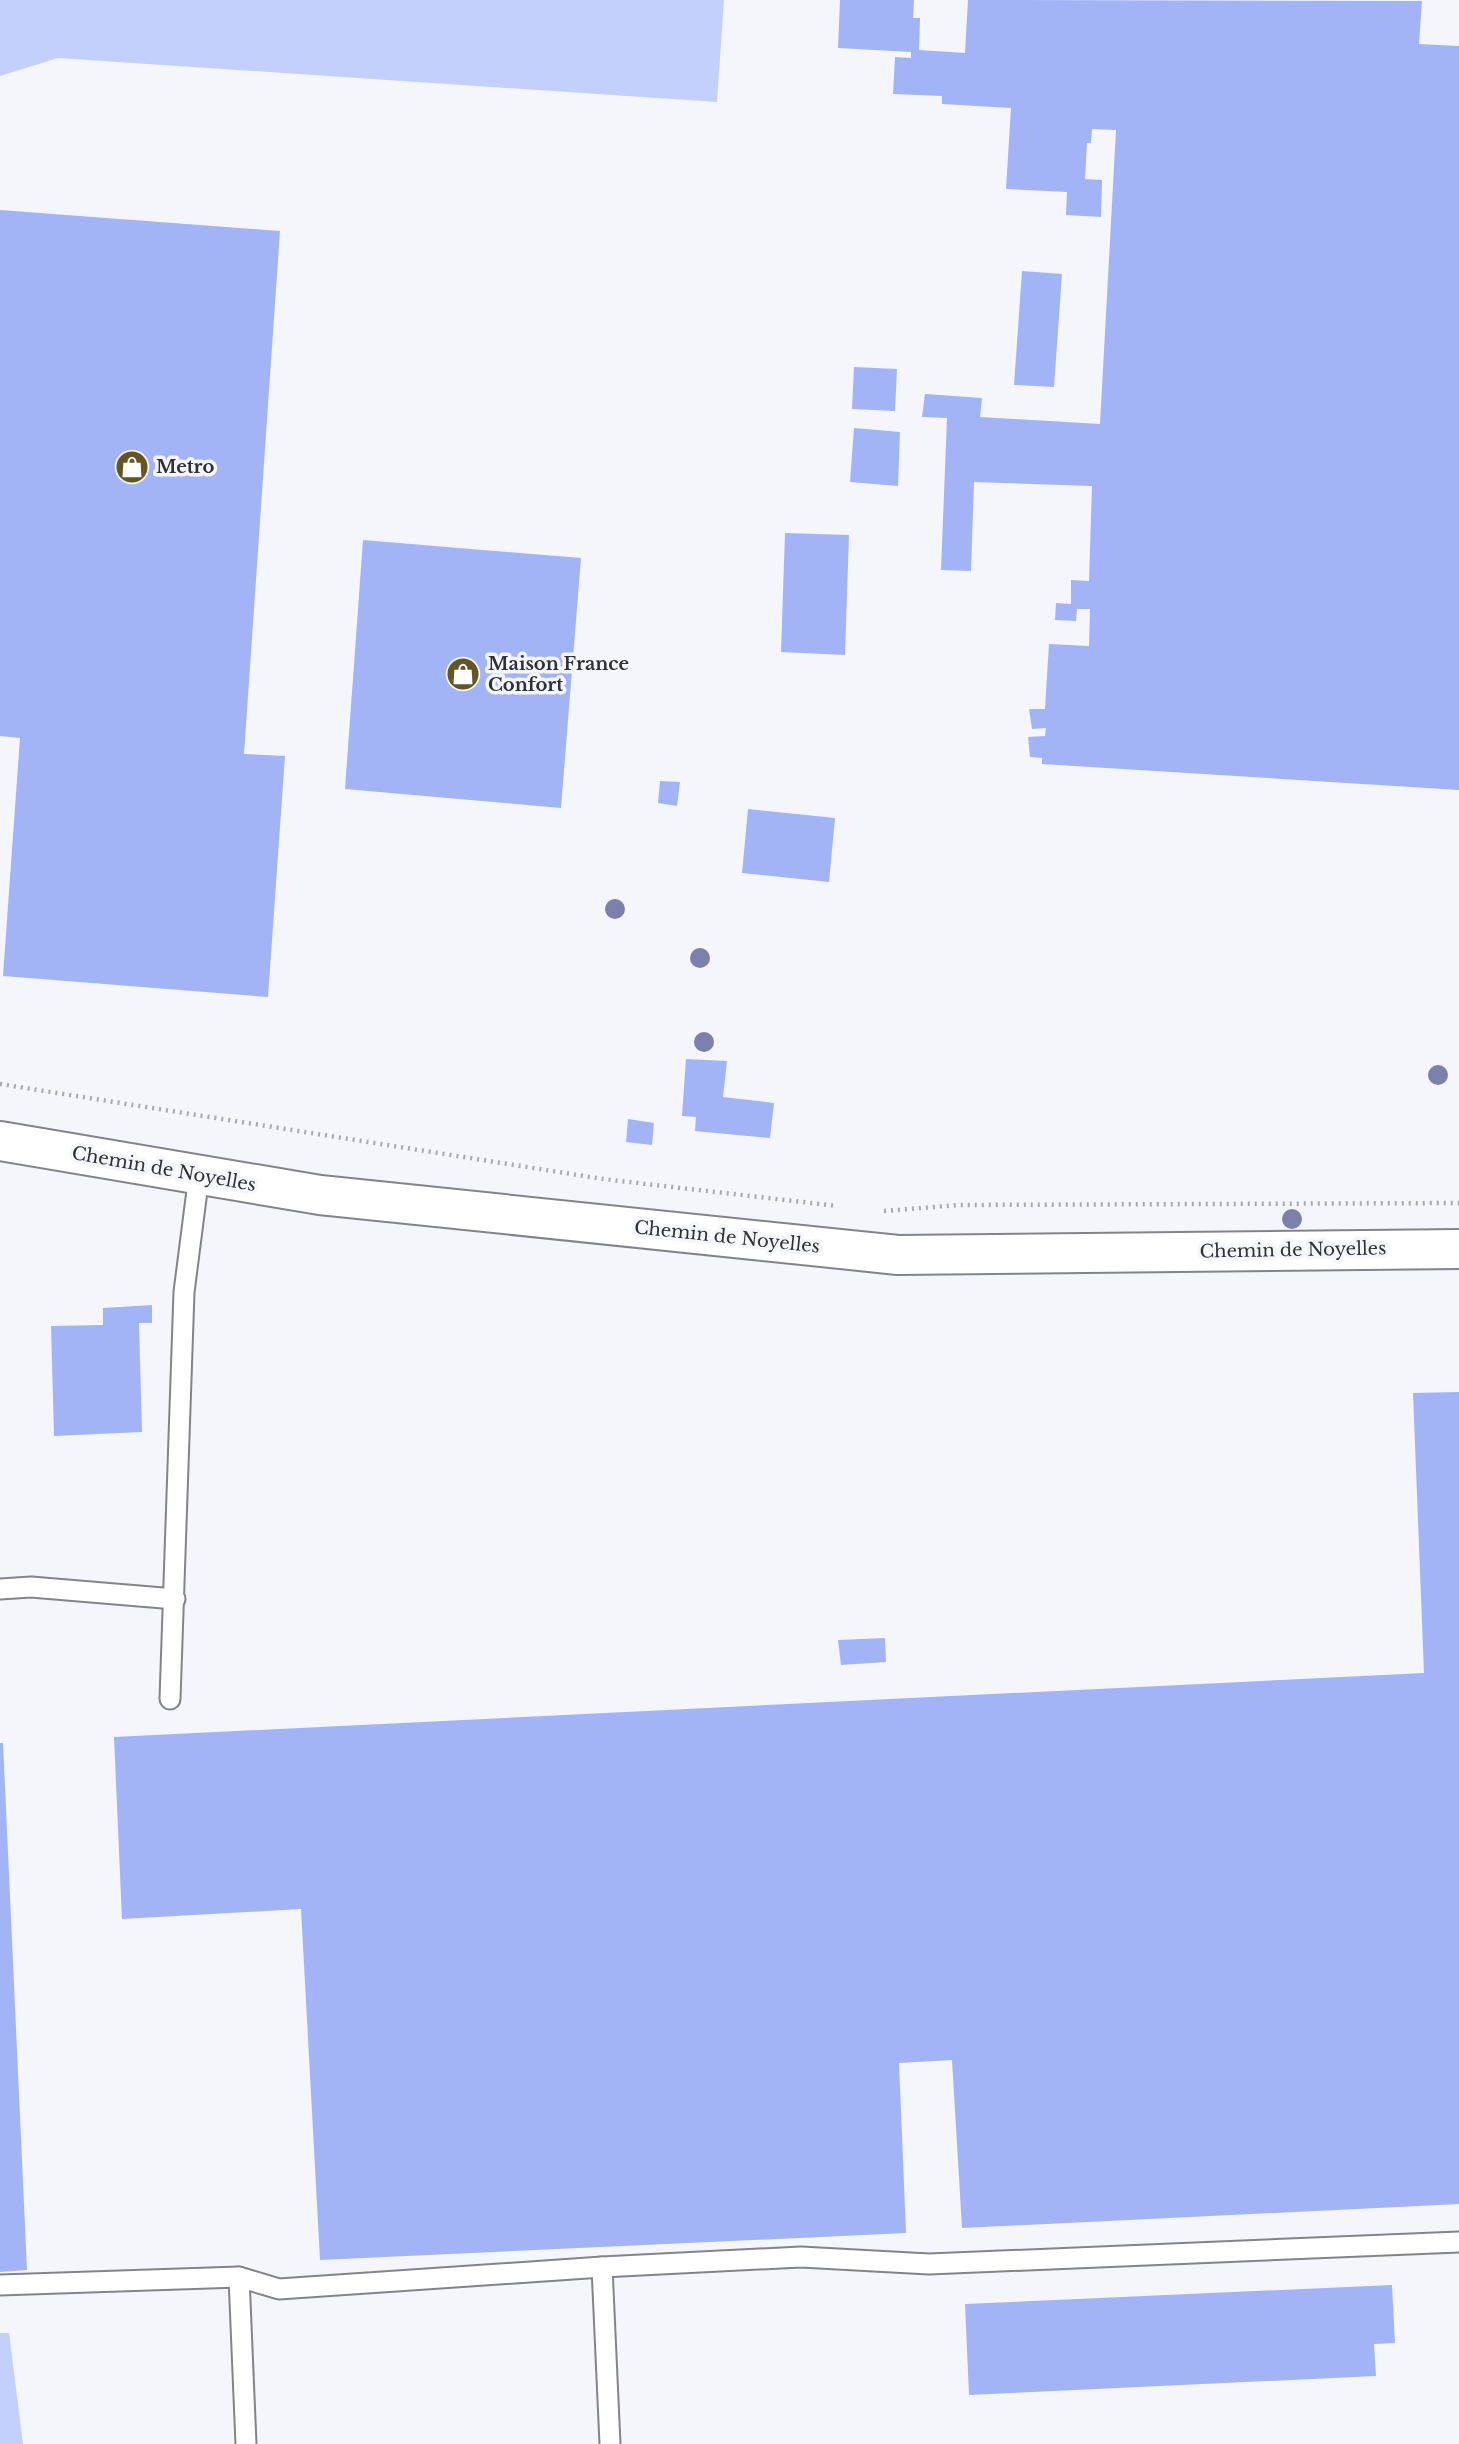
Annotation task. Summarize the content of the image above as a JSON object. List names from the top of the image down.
{
  "streets": {
    "street": ["Chemin de Noyelles"]
  },
  "places": {
    "shop": ["Metro", "Maison France Confort"]
  }
}
